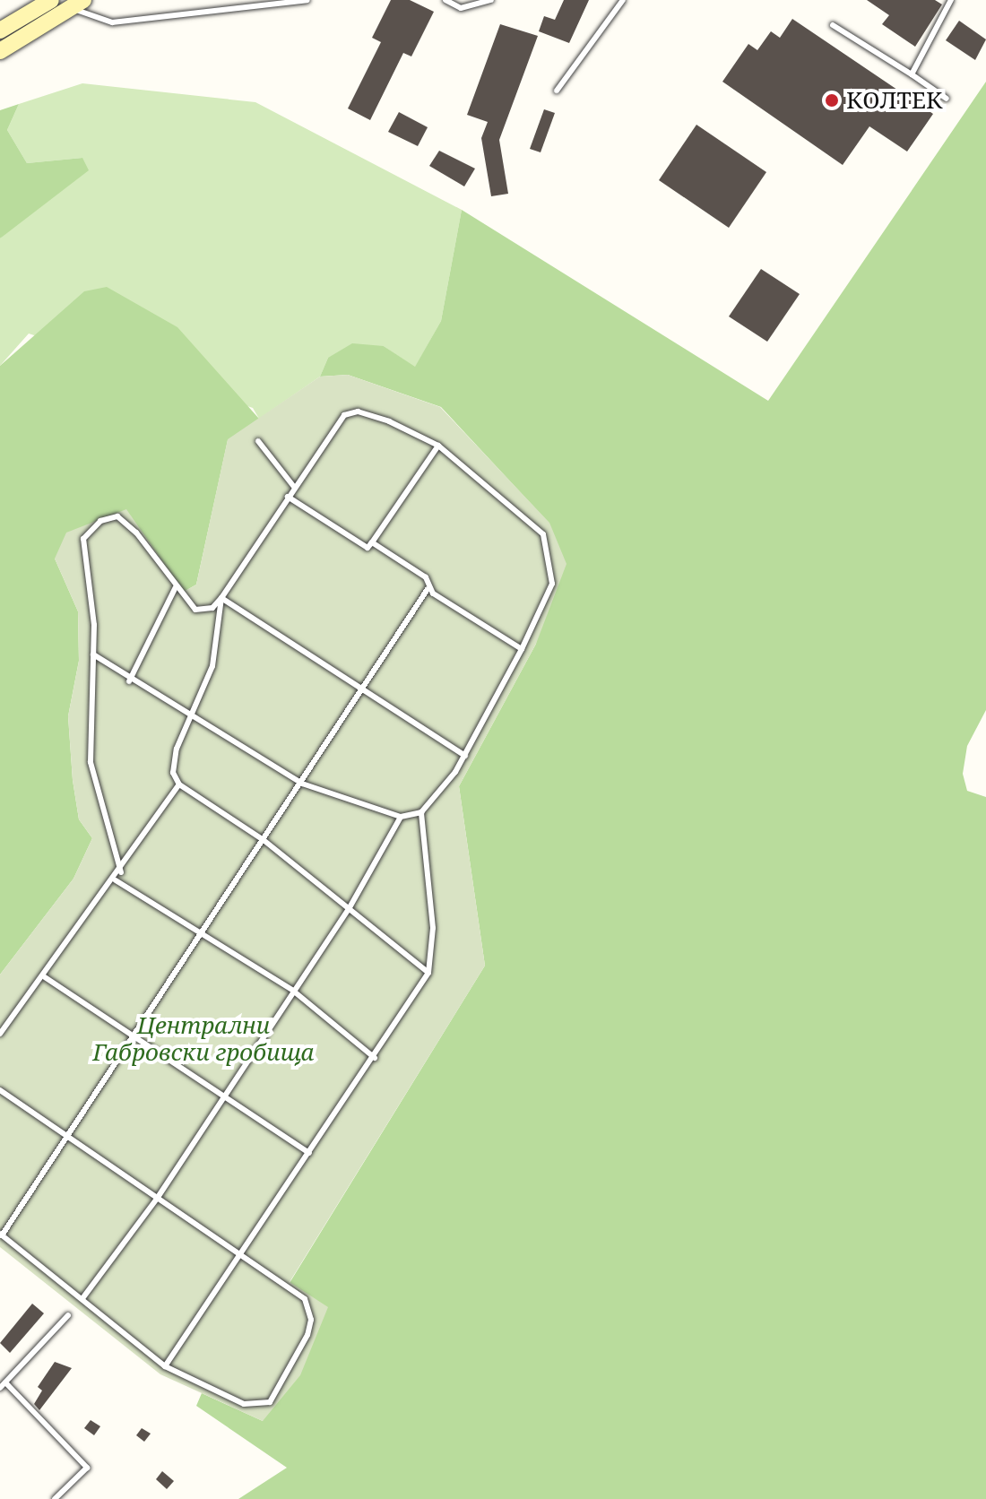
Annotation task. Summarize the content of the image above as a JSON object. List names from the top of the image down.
{
  "parks": ["Централни Габровски гробища"],
  "places": ["КОЛТЕК"]
}
